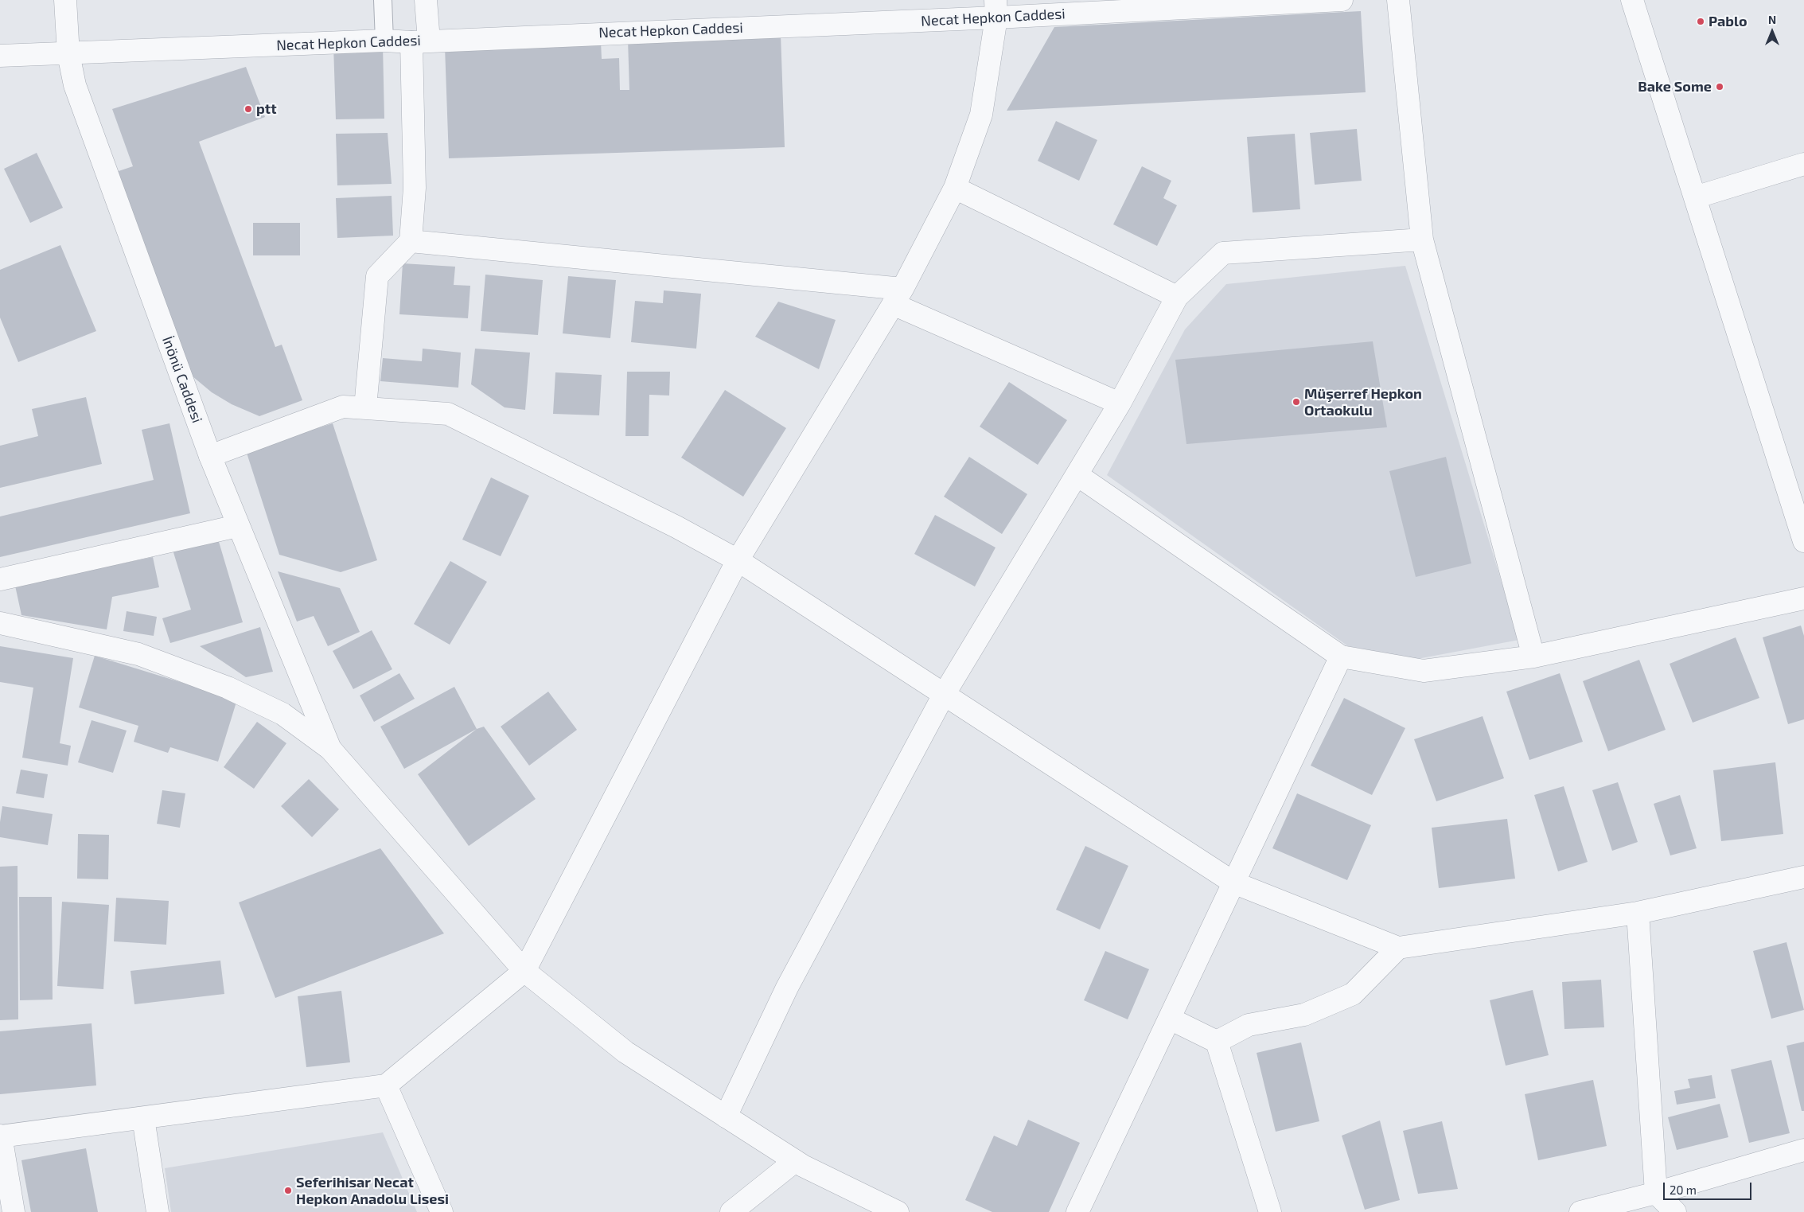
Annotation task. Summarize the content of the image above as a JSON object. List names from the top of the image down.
{
  "streets": {
    "street": ["Necat Hepkon Caddesi", "İnönü Caddesi"]
  },
  "crossings": [
    ["Necat Hepkon Caddesi", "İnönü Caddesi"]
  ],
  "places": [
    "Pablo",
    "Bake Some",
    "ptt",
    "Müşerref Hepkon Ortaokulu",
    "Seferihisar Necat Hepkon Anadolu Lisesi"
  ],
  "scale_bar": "20 m",
  "north": "top"
}
